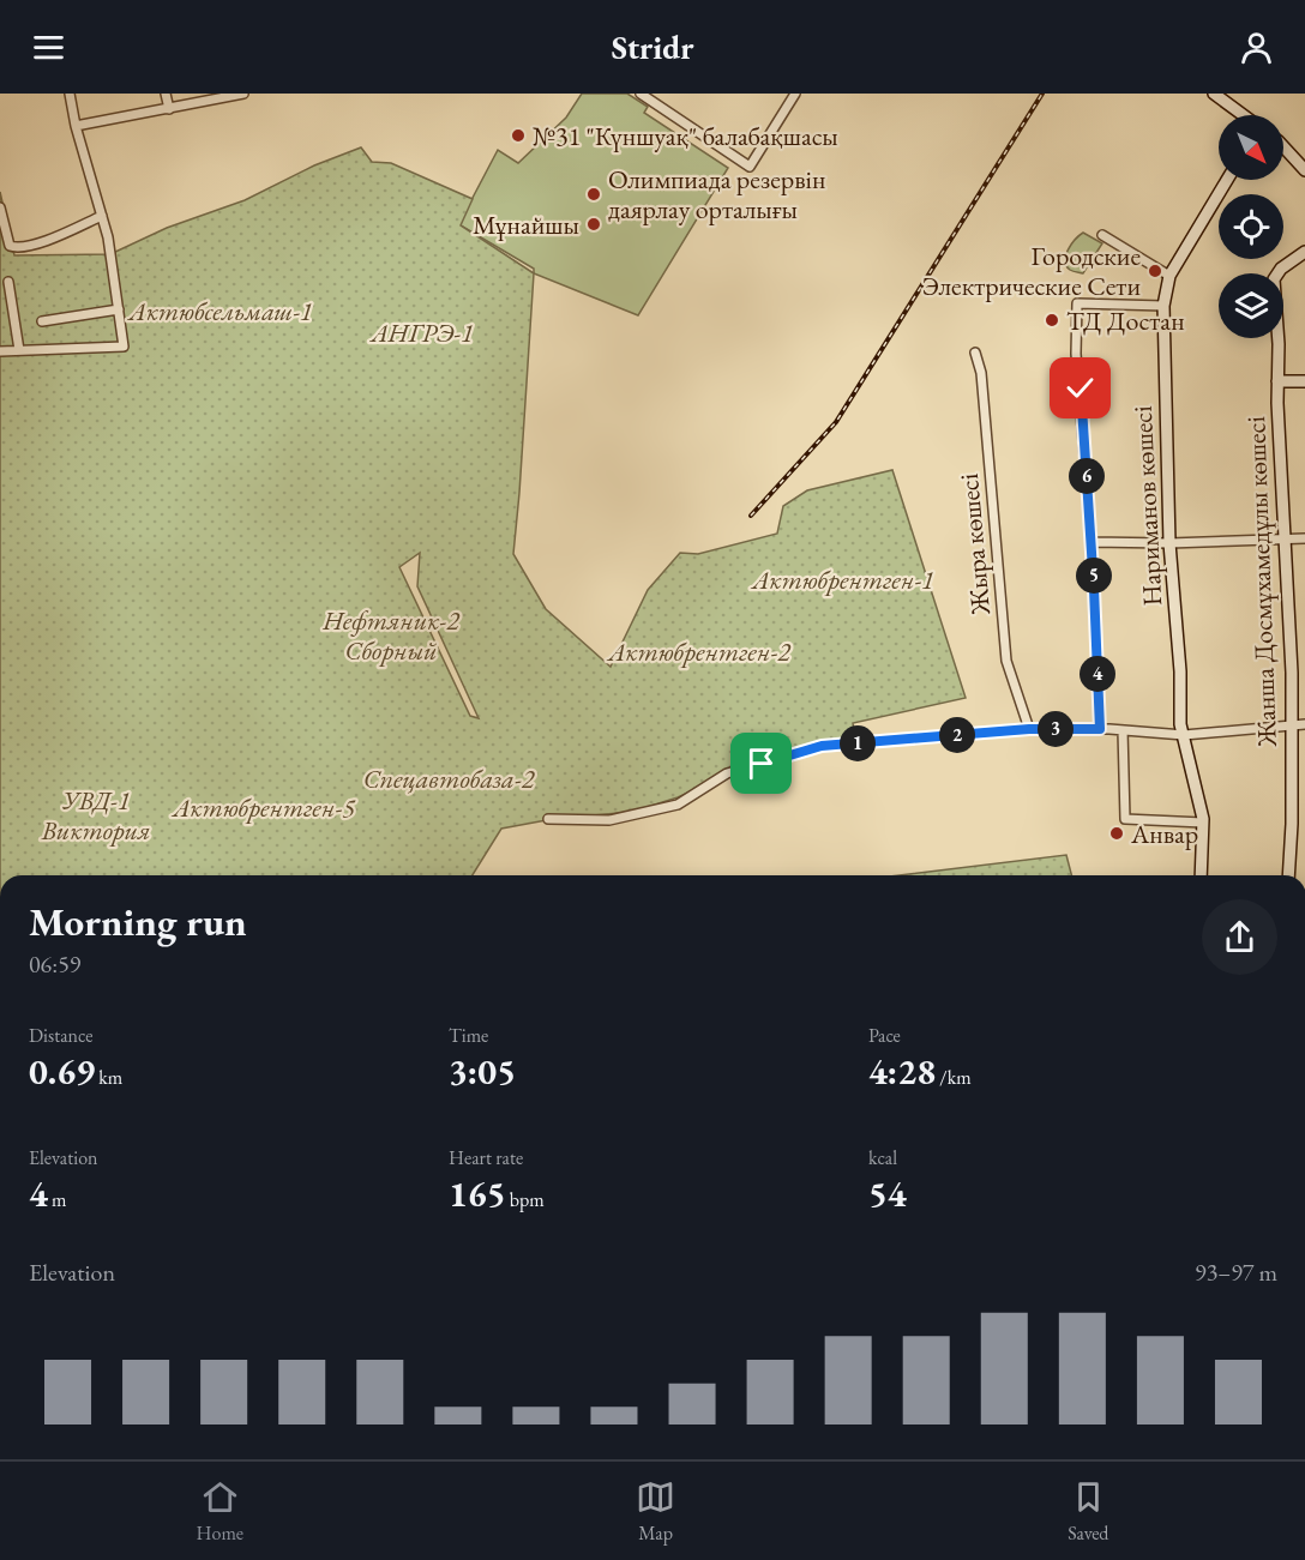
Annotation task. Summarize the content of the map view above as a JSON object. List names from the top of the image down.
{
  "streets": {
    "street": ["Нариманов көшесі", "Жыра көшесі", "Жанша Досмұхамедұлы көшесі"]
  },
  "parks": [
    "Актюбсельмаш-1",
    "АНГРЭ-1",
    "Актюбрентген-1",
    "Нефтяник-2 Сборный",
    "Актюбрентген-2",
    "Спецавтобаза-2",
    "УВД-1 Виктория",
    "Актюбрентген-5"
  ],
  "places": [
    "№31 \"Күншуақ\" балабақшасы",
    "Олимпиада резервін даярлау орталығы",
    "Мұнайшы",
    "Городские Электрические Сети",
    "ТД Достан",
    "Анвар"
  ],
  "north": "bottom right",
  "page": {
    "header": "Stridr",
    "pins": [
      "6",
      "5",
      "4",
      "3",
      "2",
      "1"
    ],
    "heading": ["Morning run", "06:59"],
    "stats": [
      ["Distance", "0.69 km"],
      ["Time", "3:05"],
      ["Pace", "4:28 /km"],
      ["Elevation", "4 m"],
      ["Heart rate", "165 bpm"],
      ["kcal", "54"]
    ],
    "chart": ["Elevation", "93–97 m"],
    "tabs": ["Home", "Map", "Saved"]
  }
}
